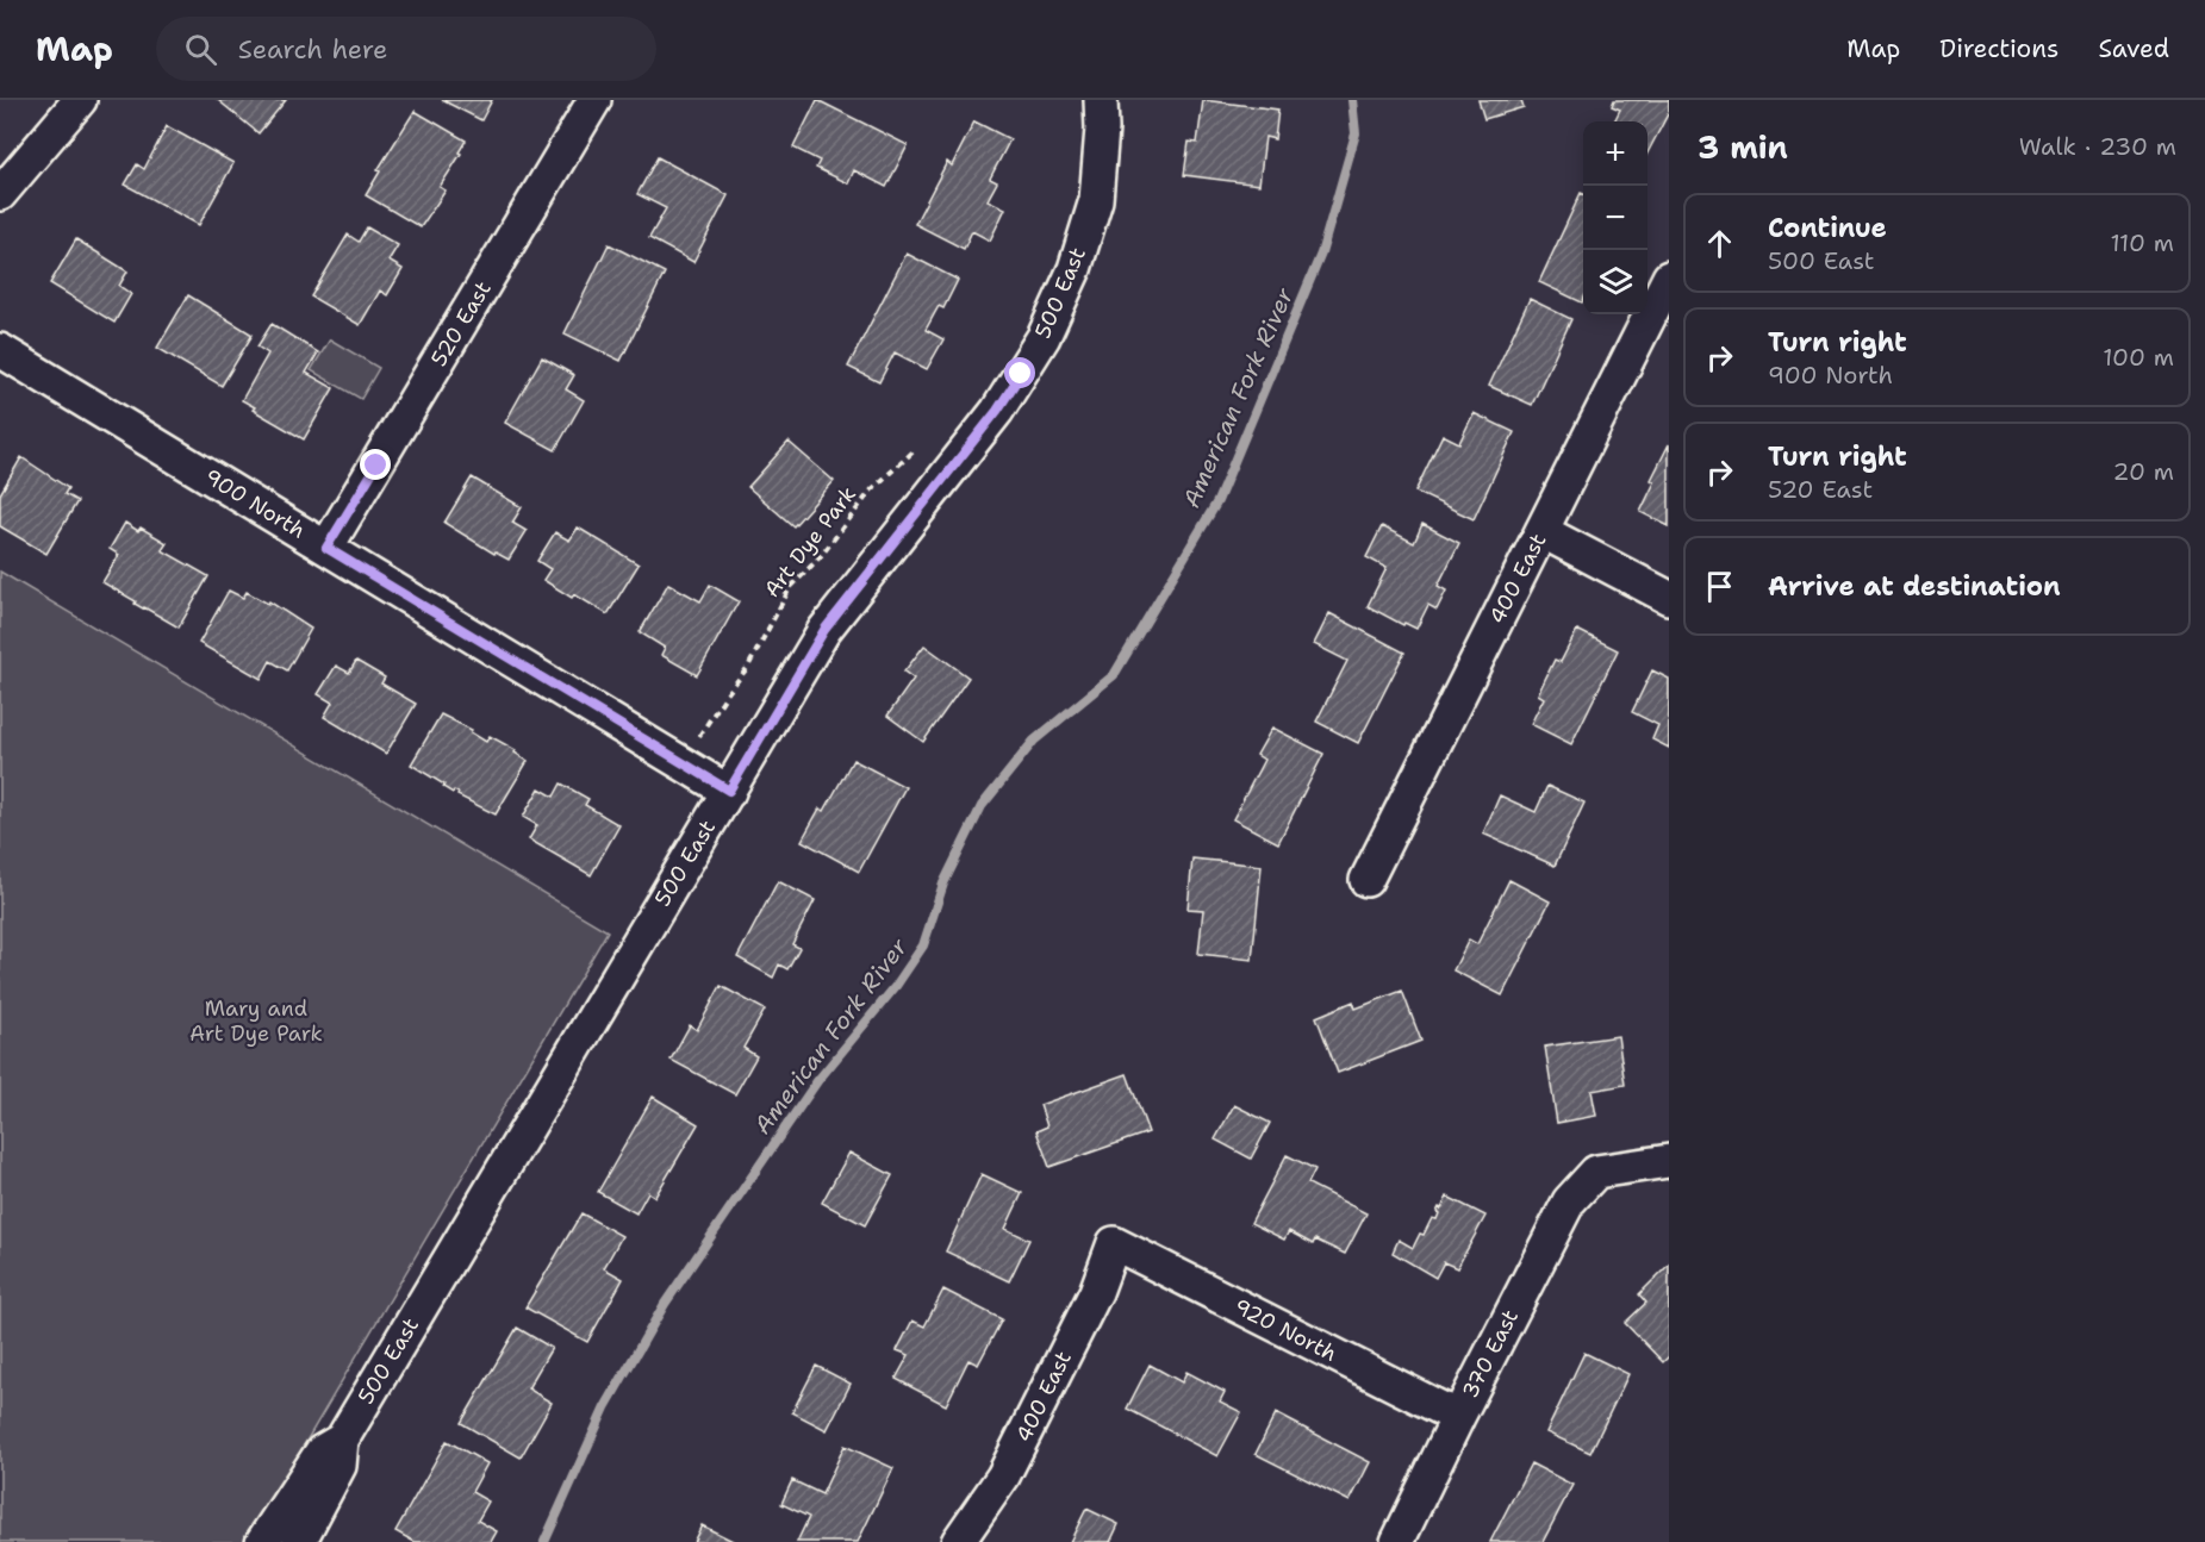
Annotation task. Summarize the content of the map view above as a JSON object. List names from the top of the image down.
{
  "streets": {
    "street": [
      "500 East",
      "520 East",
      "900 North",
      "400 East",
      "920 North",
      "370 East"
    ],
    "path": ["Art Dye Park"]
  },
  "crossings": [
    ["500 East", "900 North"],
    ["520 East", "900 North"],
    ["400 East", "920 North"],
    ["920 North", "370 East"]
  ],
  "water": ["American Fork River"],
  "parks": ["Mary and Art Dye Park"],
  "page": {
    "header": "Map",
    "search": "Search here",
    "nav": ["Map", "Directions", "Saved"],
    "heading": ["3 min", "Walk · 230 m"],
    "map_buttons": ["+", "−"],
    "list": [
      ["Continue", "500 East", "110 m"],
      ["Turn right", "900 North", "100 m"],
      ["Turn right", "520 East", "20 m"],
      "Arrive at destination"
    ]
  }
}
